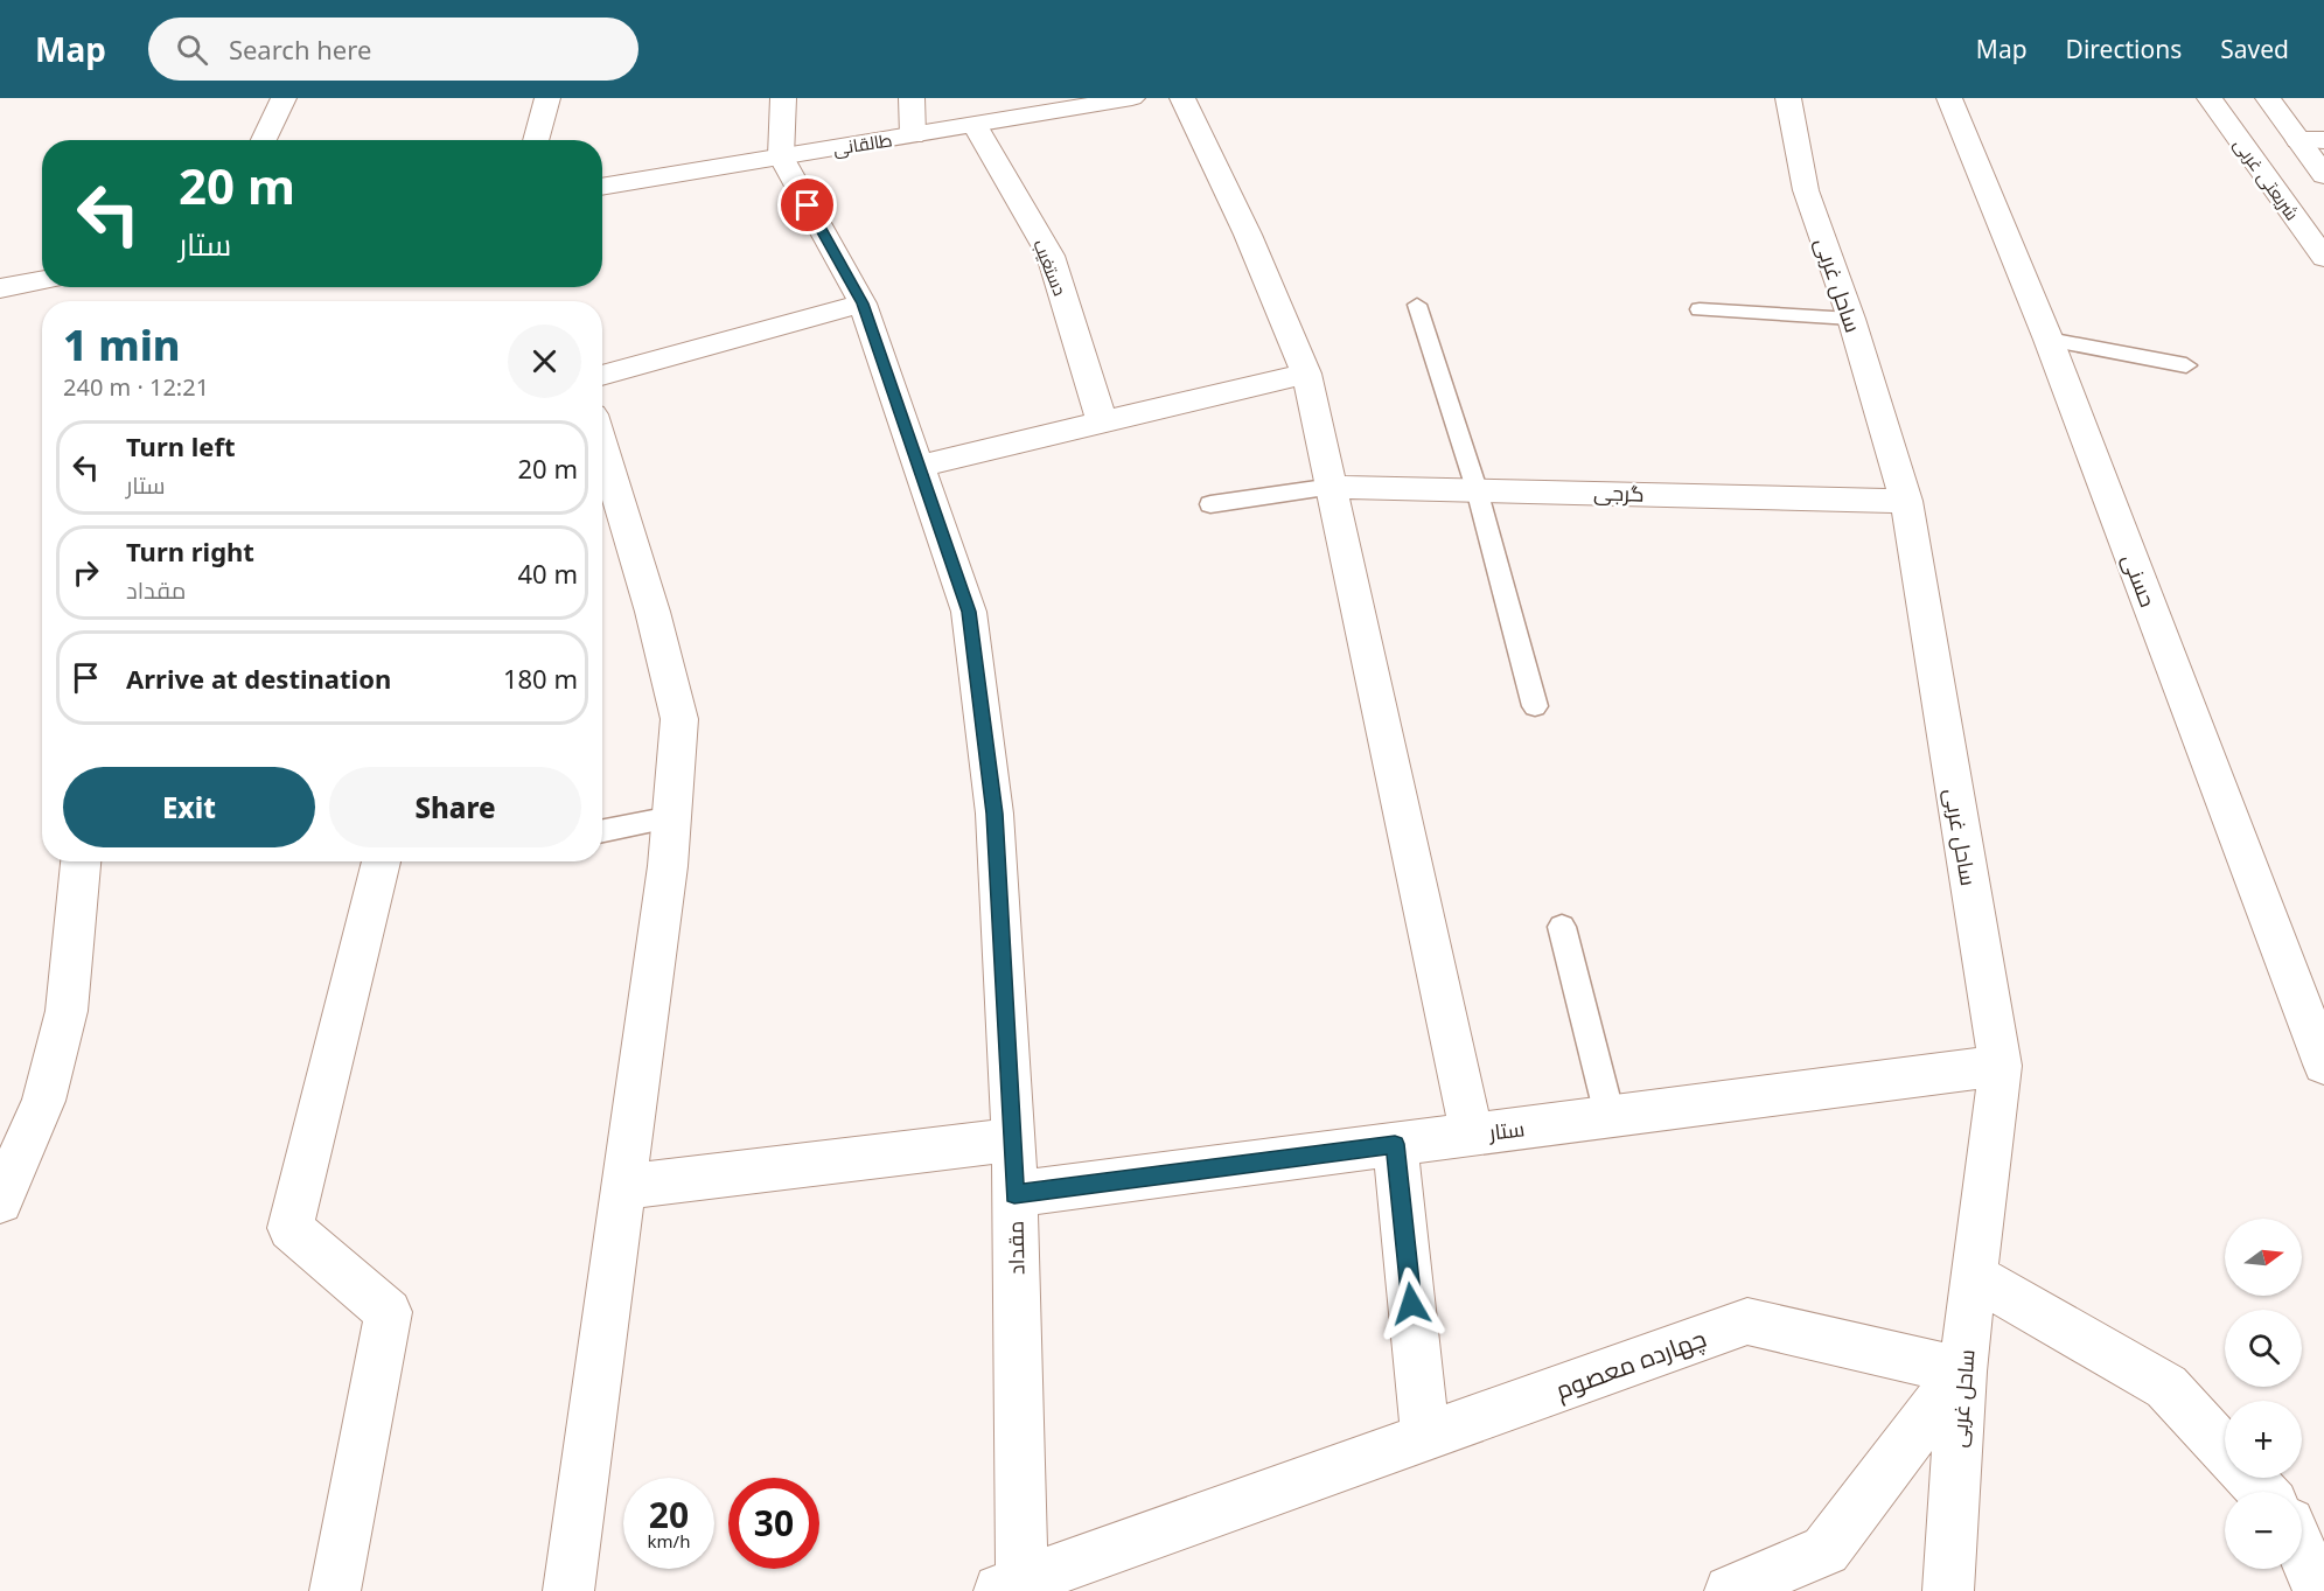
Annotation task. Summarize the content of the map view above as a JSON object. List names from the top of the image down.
{
  "streets": {
    "street": [
      "طالقانی",
      "شریعتی غربی",
      "دستغیب",
      "ساحل غربی",
      "گرجی",
      "حسنی",
      "ستار",
      "مقداد",
      "چهارده معصوم"
    ]
  },
  "crossings": [
    ["طالقانی", "دستغیب"],
    ["طالقانی", "مقداد"],
    ["ساحل غربی", "گرجی"],
    ["ساحل غربی", "ستار"],
    ["ساحل غربی", "چهارده معصوم"],
    ["ستار", "مقداد"],
    ["مقداد", "چهارده معصوم"]
  ],
  "north": "right",
  "page": {
    "header": "Map",
    "search": "Search here",
    "nav": ["Map", "Directions", "Saved"],
    "turn": ["20 m", "ستار"],
    "heading": ["1 min", "240 m · 12:21"],
    "list": [
      {
        "name": "Turn left",
        "note": "ستار",
        "value": "20 m"
      },
      {
        "name": "Turn right",
        "note": "مقداد",
        "value": "40 m"
      },
      {
        "name": "Arrive at destination",
        "value": "180 m"
      }
    ],
    "buttons": ["Exit", "Share"],
    "map_buttons": ["+", "−"],
    "speed": "20 km/h",
    "limit": "30"
  }
}
